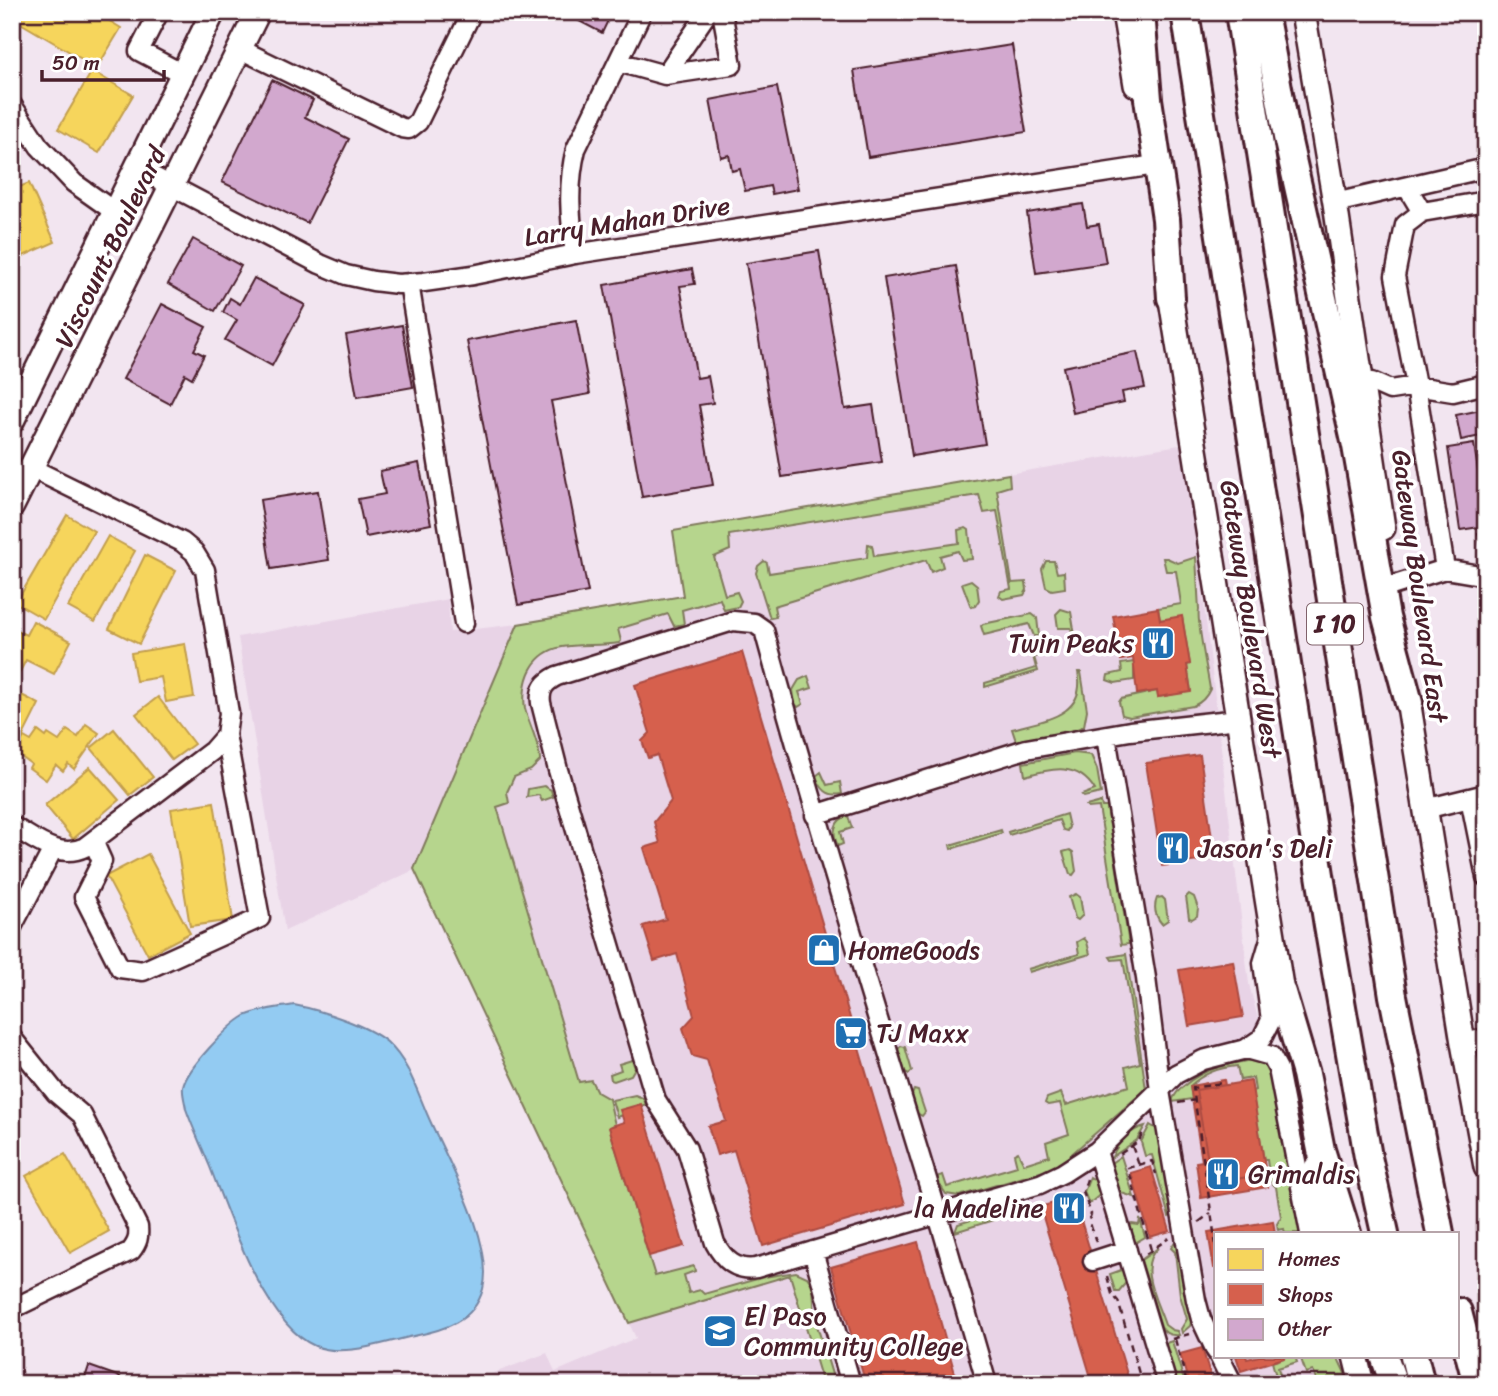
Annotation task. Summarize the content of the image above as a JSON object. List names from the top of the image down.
{
  "streets": {
    "highway": ["I 10"],
    "main road": ["Viscount Boulevard", "Gateway Boulevard East", "Gateway Boulevard West"],
    "street": ["Larry Mahan Drive"]
  },
  "crossings": [
    ["Larry Mahan Drive", "Viscount Boulevard"],
    ["Larry Mahan Drive", "Gateway Boulevard West"]
  ],
  "places": {
    "restaurant": [
      "Twin Peaks",
      "Jason's Deli",
      "Grimaldis",
      "la Madeline"
    ],
    "shop": ["HomeGoods"],
    "supermarket": ["TJ Maxx"],
    "school or university": ["El Paso Community College"]
  },
  "legend": ["Homes", "Shops", "Other"],
  "scale_bar": "50 m"
}
